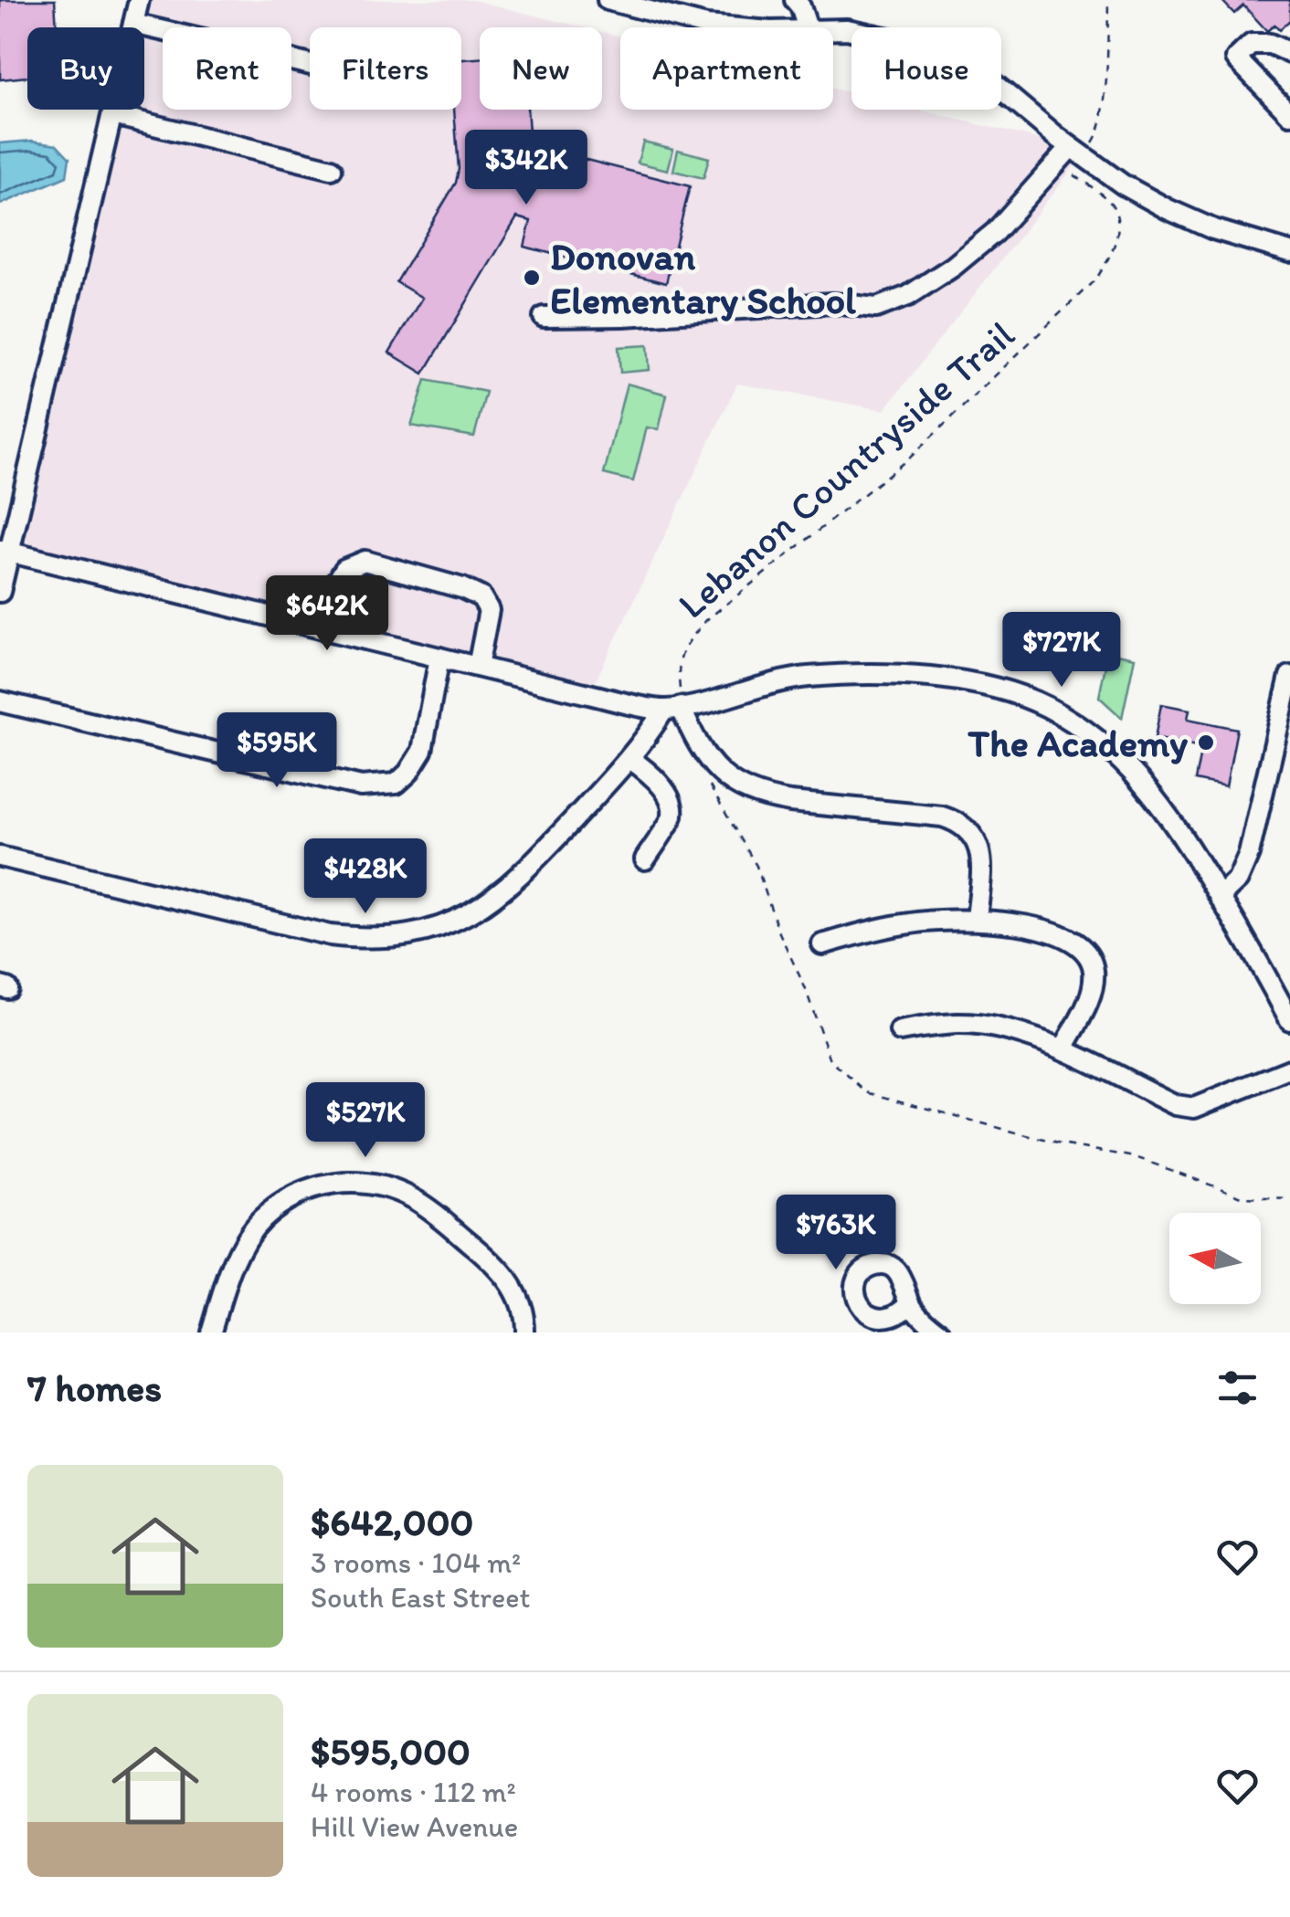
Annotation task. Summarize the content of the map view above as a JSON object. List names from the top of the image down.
{
  "streets": {
    "path": ["Lebanon Countryside Trail"]
  },
  "places": ["Donovan Elementary School", "The Academy"],
  "north": "left",
  "page": {
    "chip": [
      "Buy",
      "Rent",
      "Filters",
      "New",
      "Apartment",
      "House"
    ],
    "price": [
      "$342K",
      "$642K",
      "$727K",
      "$595K",
      "$428K",
      "$527K",
      "$763K"
    ],
    "heading": "7 homes",
    "list": [
      {
        "name": "$642,000",
        "note": "3 rooms · 104 m² · South East Street"
      },
      {
        "name": "$595,000",
        "note": "4 rooms · 112 m² · Hill View Avenue"
      }
    ]
  }
}
